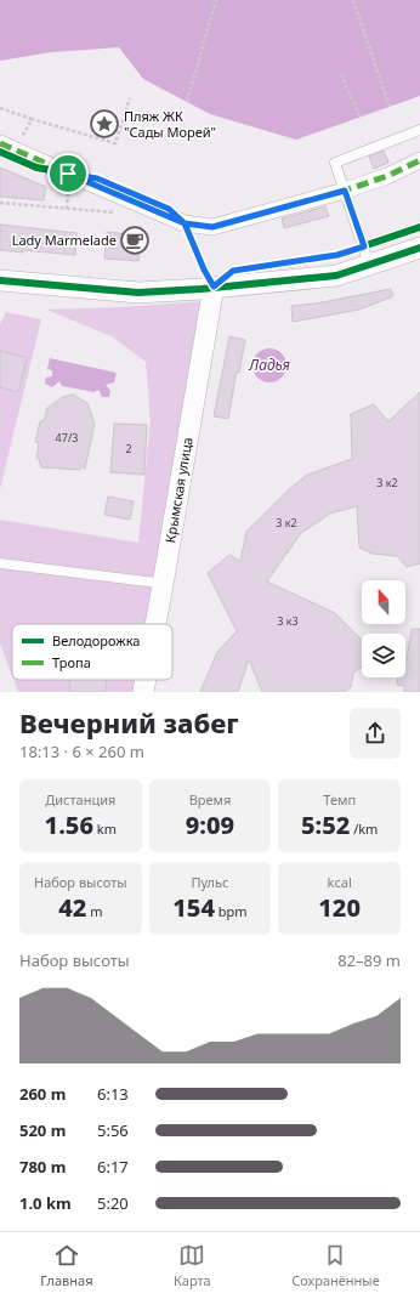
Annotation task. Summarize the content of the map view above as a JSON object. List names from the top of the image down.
{
  "streets": {
    "street": ["Крымская улица"]
  },
  "water": ["Ладья"],
  "places": {
    "place": ["Пляж ЖК \"Сады Морей\""],
    "cafe": ["Lady Marmelade"]
  },
  "house_numbers": [
    "47/3",
    "2",
    "3 к2",
    "3 к2",
    "3 к3"
  ],
  "legend": ["Велодорожка", "Тропа"],
  "north": "top",
  "page": {
    "heading": ["Вечерний забег", "18:13 · 6 × 260 m"],
    "stats": [
      ["Дистанция", "1.56 km"],
      ["Время", "9:09"],
      ["Темп", "5:52 /km"],
      ["Набор высоты", "42 m"],
      ["Пульс", "154 bpm"],
      ["kcal", "120"]
    ],
    "chart": ["Набор высоты", "82–89 m"],
    "list": [
      {
        "name": "260 m",
        "note": "6:13"
      },
      {
        "name": "520 m",
        "note": "5:56"
      },
      {
        "name": "780 m",
        "note": "6:17"
      },
      {
        "name": "1.0 km",
        "note": "5:20"
      }
    ],
    "tabs": ["Главная", "Карта", "Сохранённые"]
  }
}
